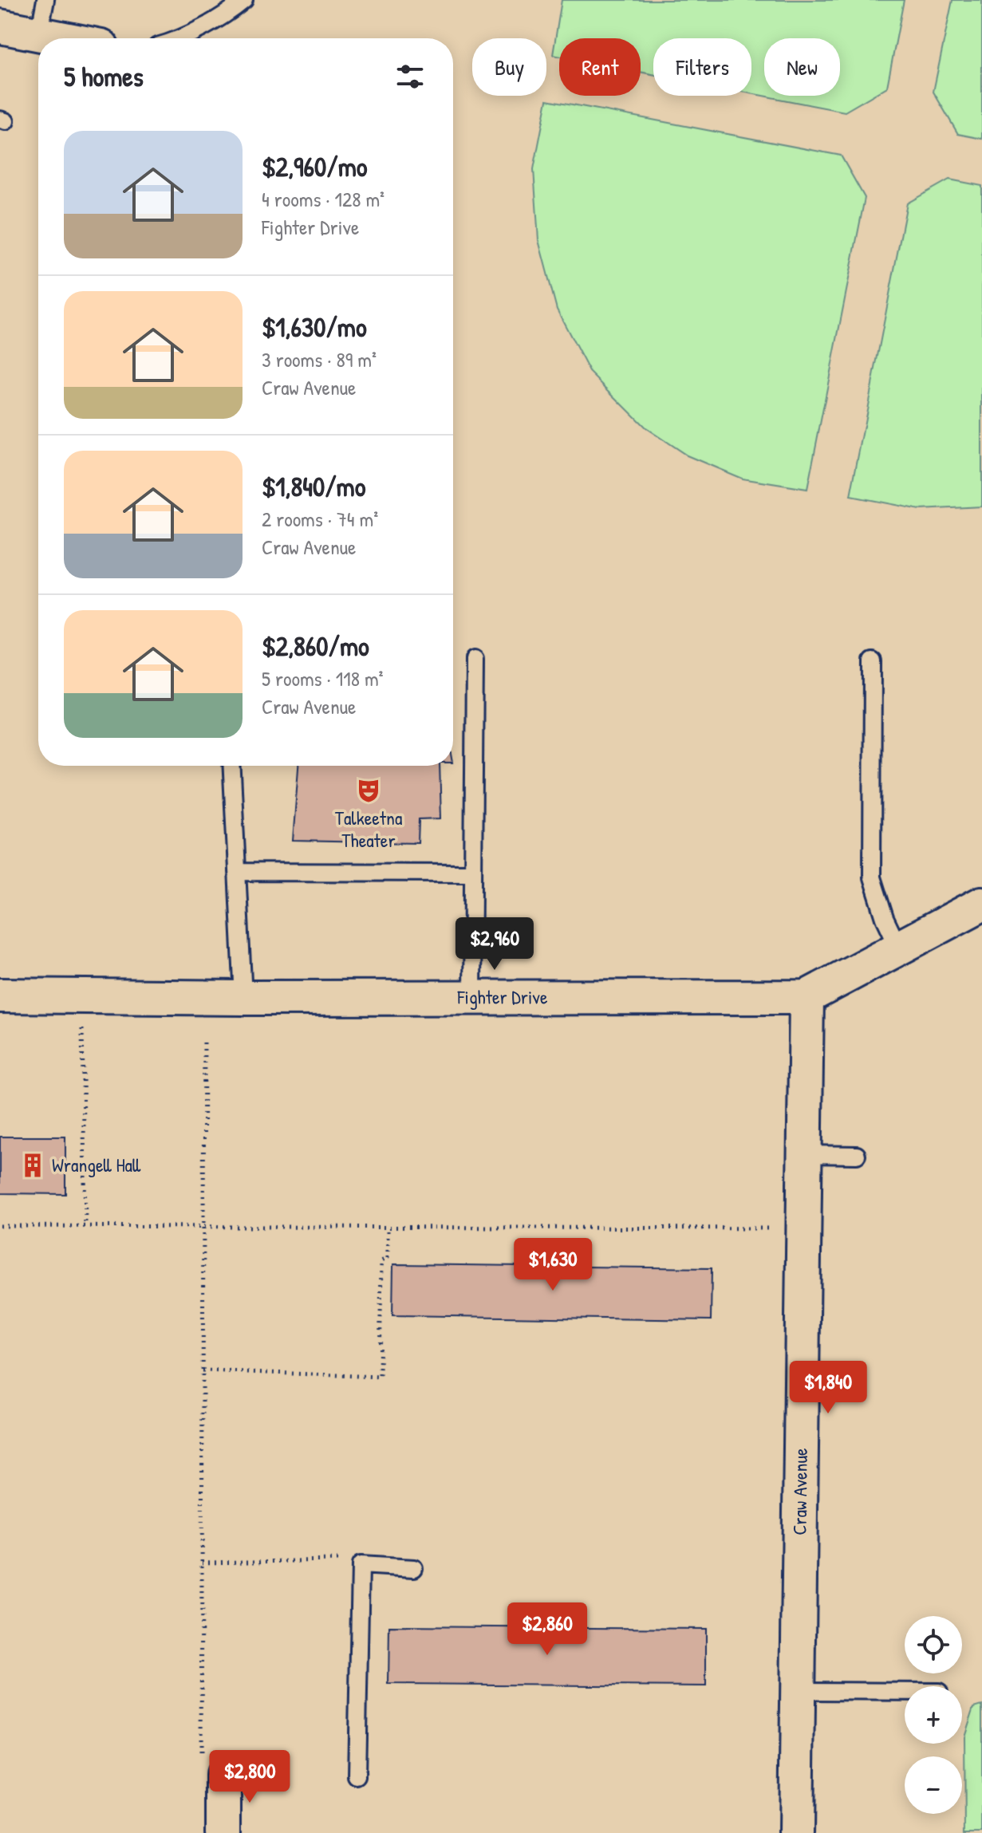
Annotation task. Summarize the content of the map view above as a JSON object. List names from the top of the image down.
{
  "streets": {
    "street": ["Fighter Drive", "Craw Avenue"]
  },
  "crossings": [
    ["Fighter Drive", "Craw Avenue"]
  ],
  "places": {
    "theatre": ["Talkeetna Theater"],
    "building": ["Wrangell Hall"]
  },
  "page": {
    "chip": [
      "Buy",
      "Rent",
      "Filters",
      "New"
    ],
    "heading": "5 homes",
    "list": [
      {
        "name": "$2,960/mo",
        "note": "4 rooms · 128 m² · Fighter Drive"
      },
      {
        "name": "$1,630/mo",
        "note": "3 rooms · 89 m² · Craw Avenue"
      },
      {
        "name": "$1,840/mo",
        "note": "2 rooms · 74 m² · Craw Avenue"
      },
      {
        "name": "$2,860/mo",
        "note": "5 rooms · 118 m² · Craw Avenue"
      }
    ],
    "price": [
      "$2,960",
      "$1,630",
      "$1,840",
      "$2,860",
      "$2,800"
    ],
    "map_buttons": ["+", "−"]
  }
}
